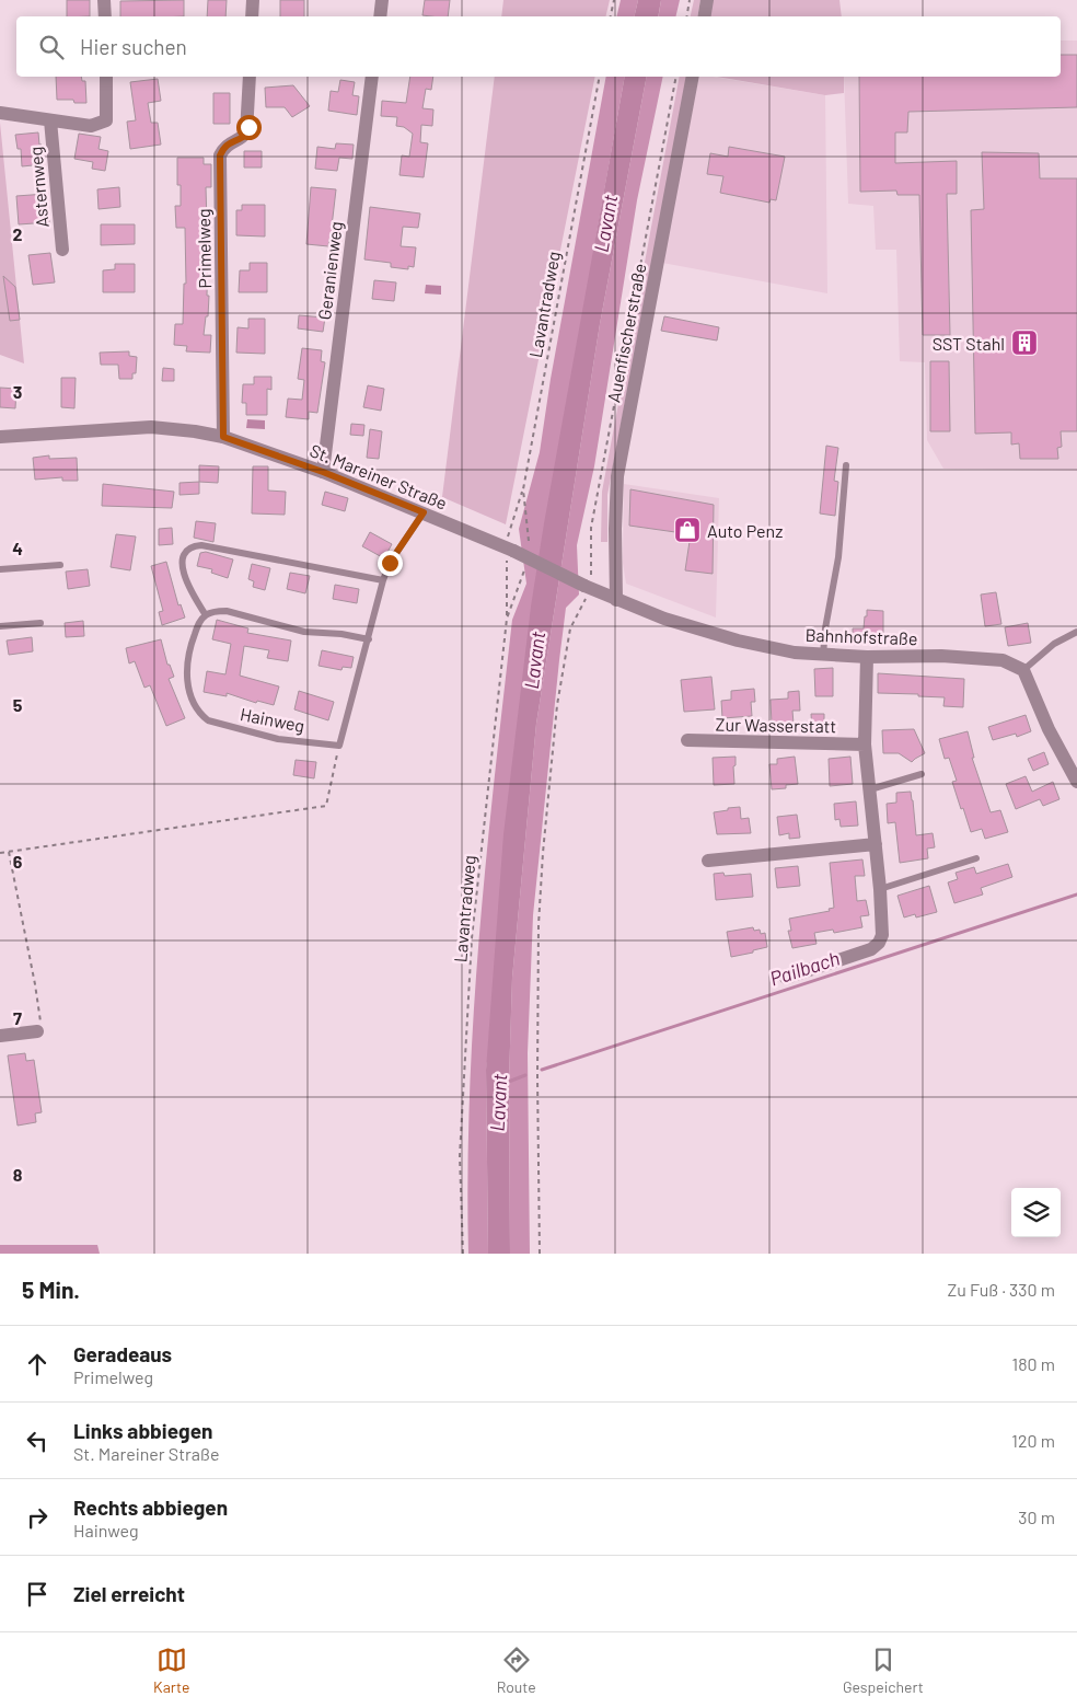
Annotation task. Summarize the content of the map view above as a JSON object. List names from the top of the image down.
{
  "streets": {
    "street": [
      "Asternweg",
      "Primelweg",
      "Geranienweg",
      "Auenfischerstraße",
      "St. Mareiner Straße",
      "Bahnhofstraße",
      "Zur Wasserstatt"
    ],
    "lane": ["Hainweg"],
    "path": ["Lavantradweg"]
  },
  "crossings": [
    ["Primelweg", "St. Mareiner Straße"],
    ["Geranienweg", "St. Mareiner Straße"],
    ["Auenfischerstraße", "Bahnhofstraße"],
    ["St. Mareiner Straße", "Bahnhofstraße"]
  ],
  "water": ["Lavant", "Pailbach"],
  "places": {
    "building": ["SST Stahl"],
    "shop": ["Auto Penz"]
  },
  "page": {
    "search": "Hier suchen",
    "heading": ["5 Min.", "Zu Fuß · 330 m"],
    "list": [
      ["Geradeaus", "Primelweg", "180 m"],
      ["Links abbiegen", "St. Mareiner Straße", "120 m"],
      ["Rechts abbiegen", "Hainweg", "30 m"],
      "Ziel erreicht"
    ],
    "nav": ["Karte", "Route", "Gespeichert"]
  },
  "grid": {
    "rows": [
      "2",
      "3",
      "4",
      "5",
      "6",
      "7",
      "8"
    ]
  }
}
